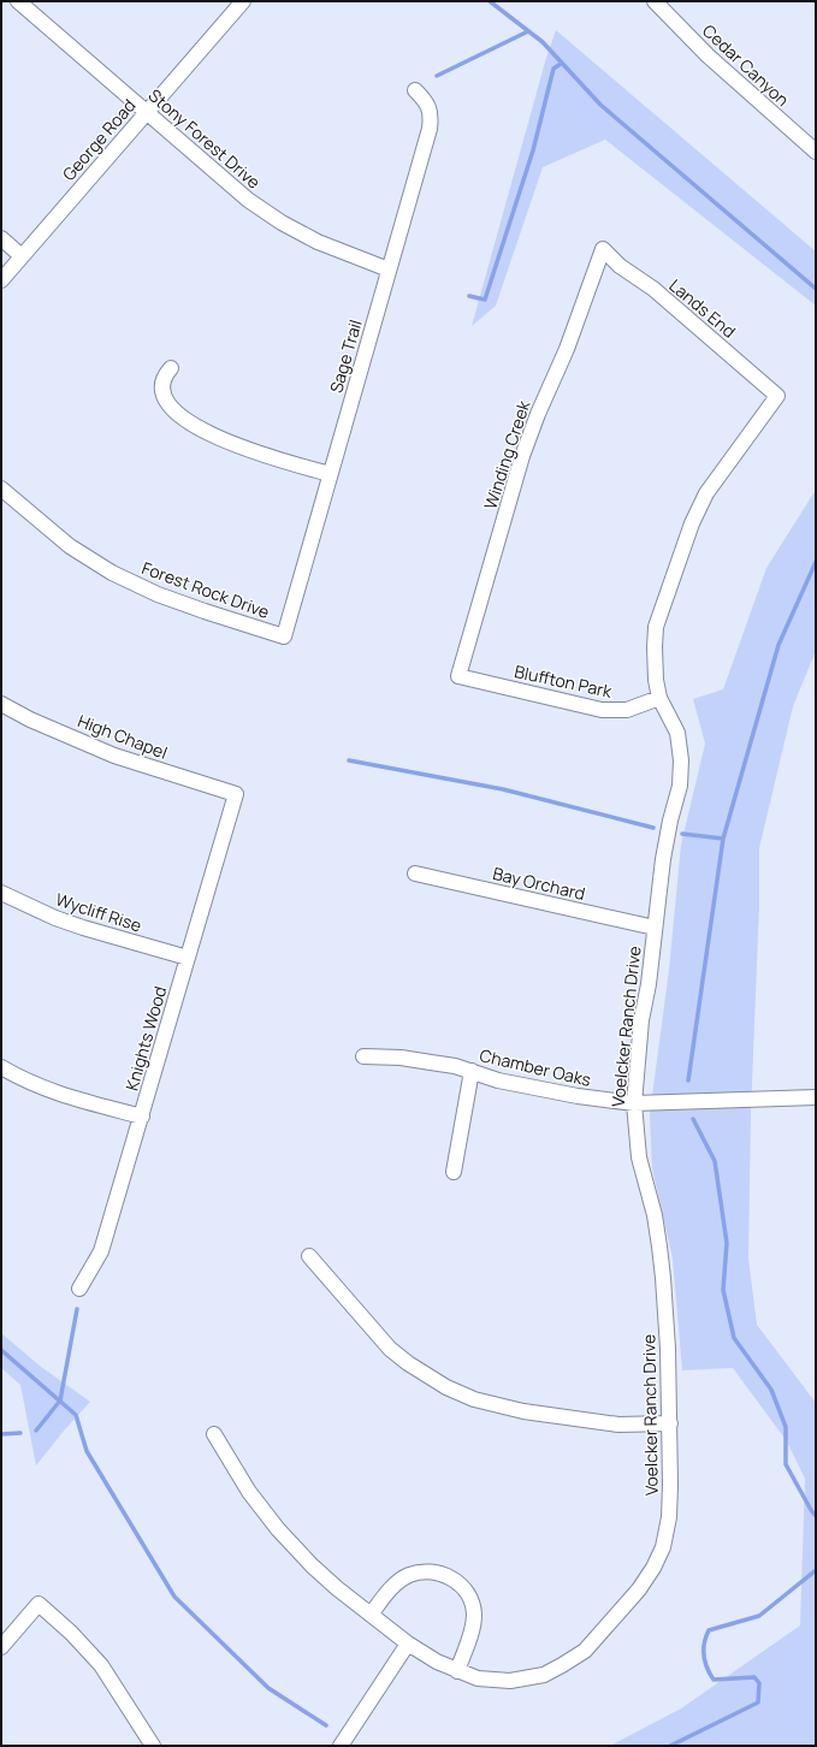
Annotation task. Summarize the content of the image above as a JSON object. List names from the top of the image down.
{
  "streets": {
    "street": [
      "Cedar Canyon",
      "Stony Forest Drive",
      "George Road",
      "Lands End",
      "Sage Trail",
      "Winding Creek",
      "Forest Rock Drive",
      "Bluffton Park",
      "High Chapel",
      "Bay Orchard",
      "Wycliff Rise",
      "Voelcker Ranch Drive",
      "Knights Wood",
      "Chamber Oaks"
    ]
  },
  "crossings": [
    ["Stony Forest Drive", "George Road"],
    ["Stony Forest Drive", "Sage Trail"],
    ["Lands End", "Winding Creek"],
    ["Lands End", "Voelcker Ranch Drive"],
    ["Sage Trail", "Forest Rock Drive"],
    ["Winding Creek", "Bluffton Park"],
    ["Bluffton Park", "Voelcker Ranch Drive"],
    ["High Chapel", "Knights Wood"],
    ["Bay Orchard", "Voelcker Ranch Drive"],
    ["Wycliff Rise", "Knights Wood"],
    ["Voelcker Ranch Drive", "Chamber Oaks"]
  ]
}
